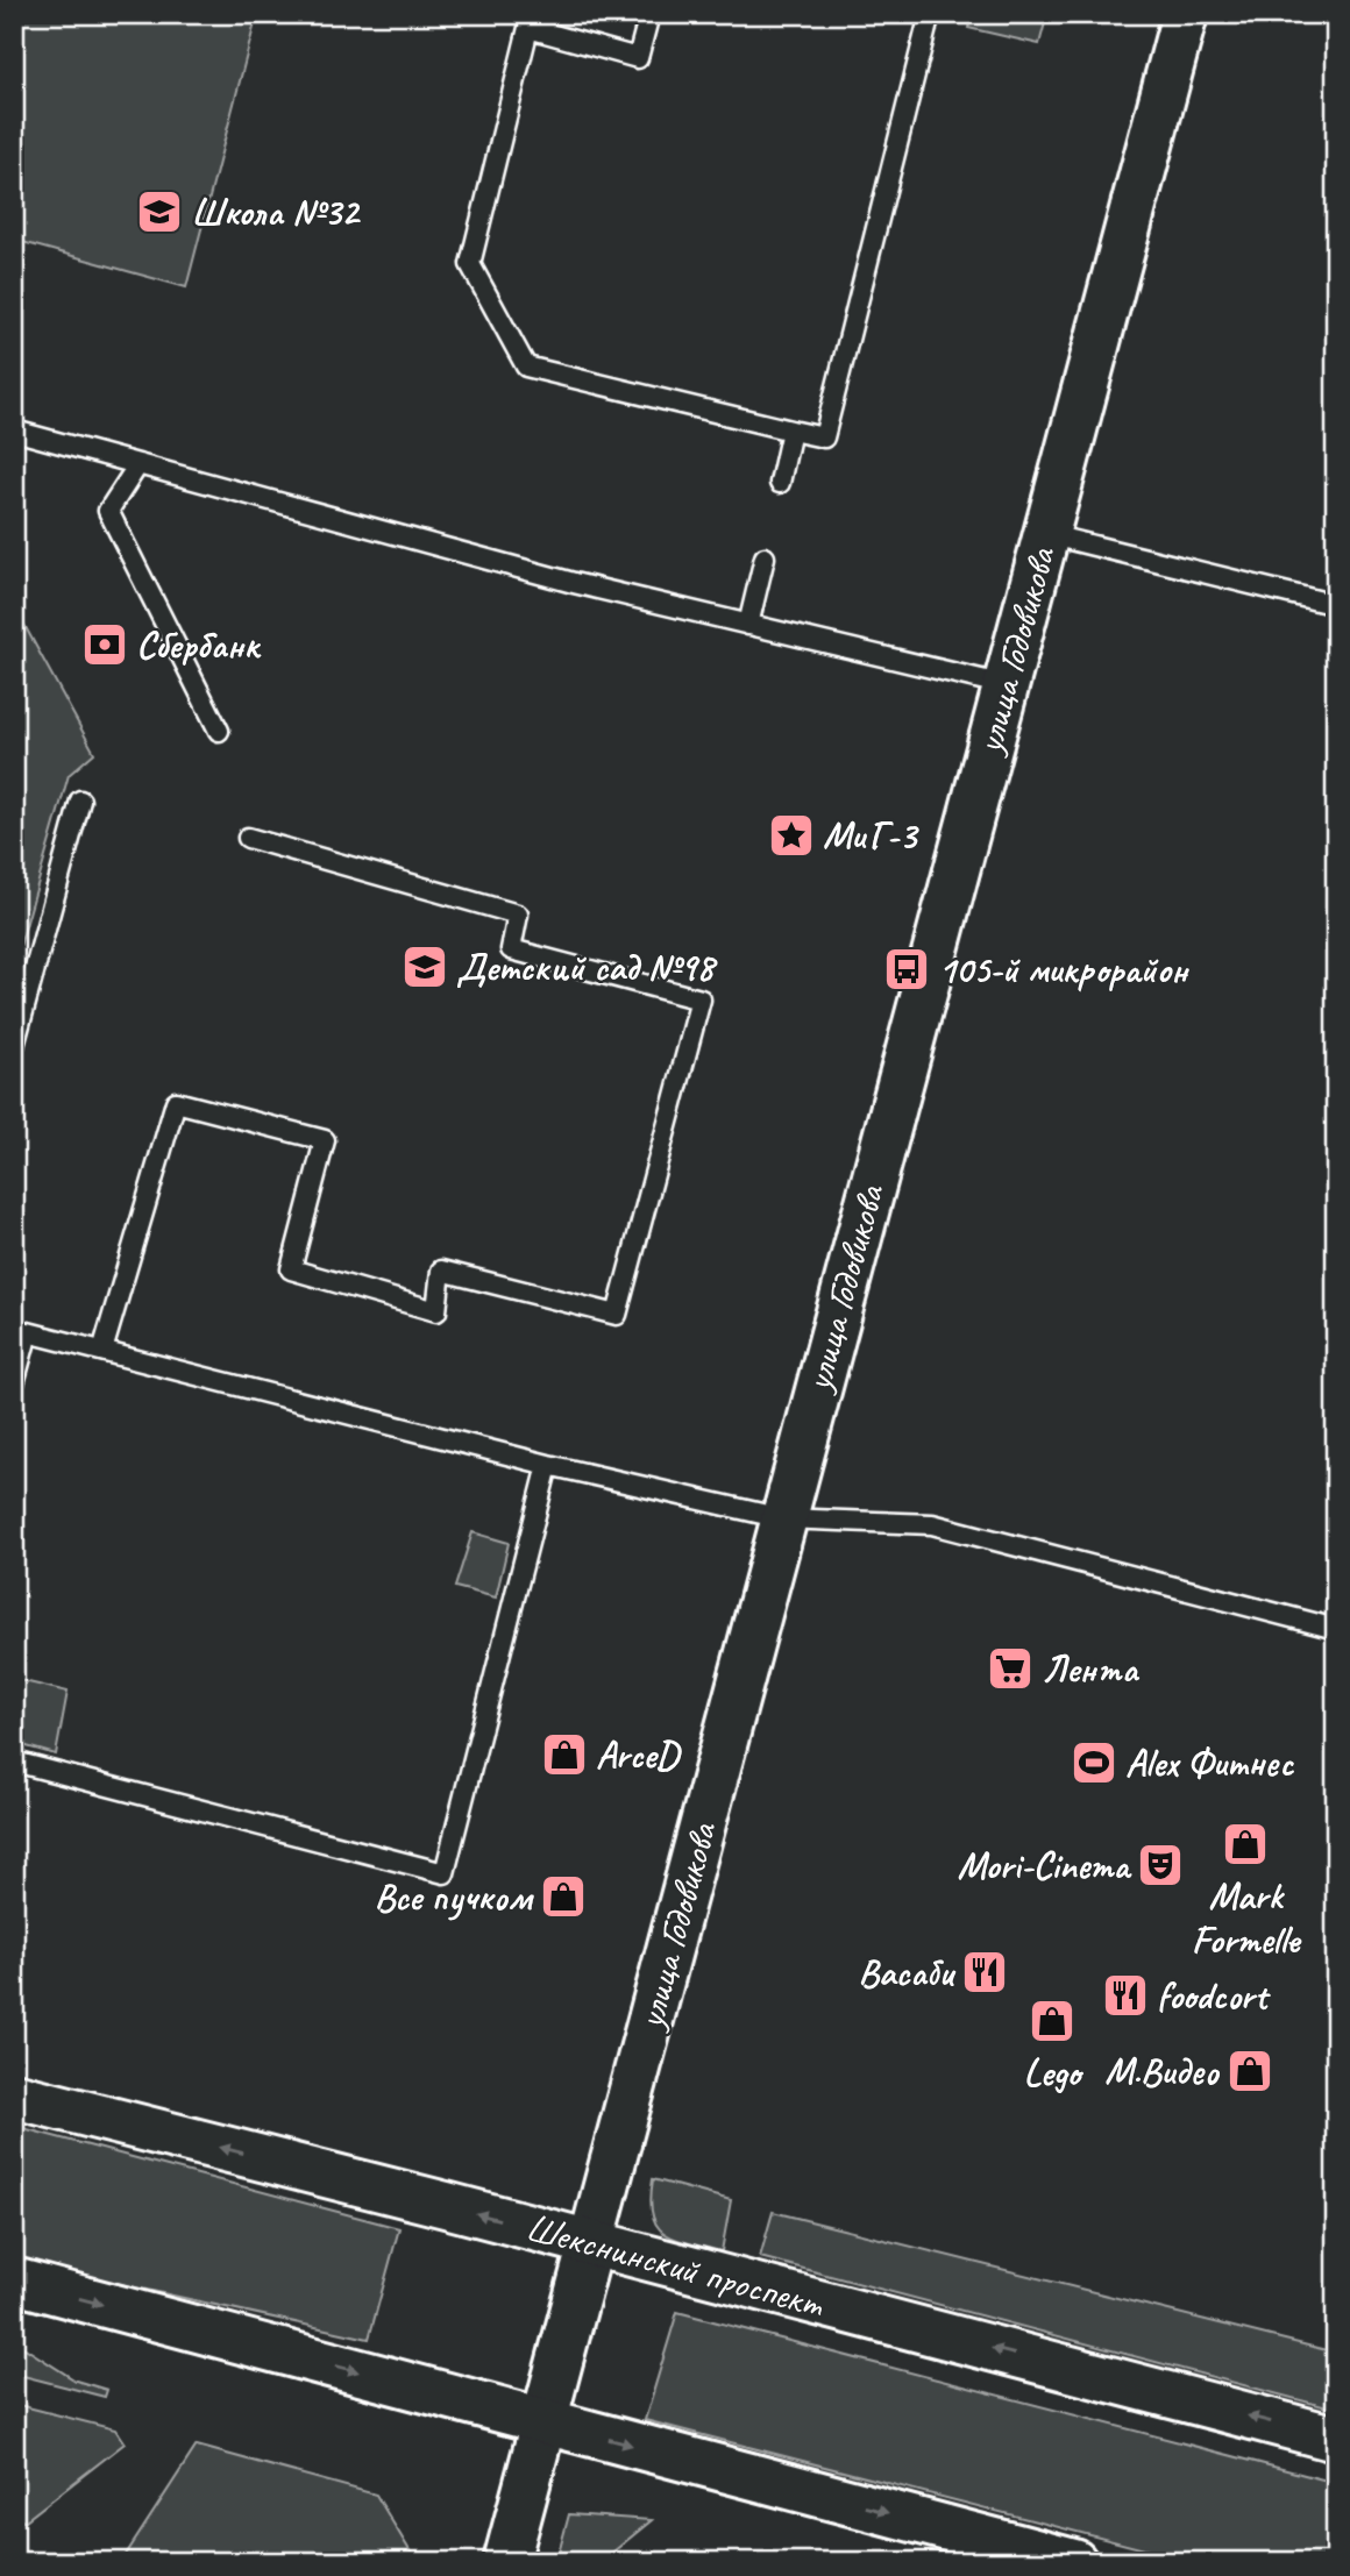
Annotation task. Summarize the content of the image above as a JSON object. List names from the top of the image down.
{
  "streets": {
    "street": ["улица Годовикова", "Шекснинский проспект"]
  },
  "crossings": [
    ["улица Годовикова", "Шекснинский проспект"]
  ],
  "places": {
    "school or university": ["Школа №32", "Детский сад №98"],
    "bank": ["Сбербанк"],
    "place": ["МиГ-3"],
    "bus stop": ["105-й микрорайон"],
    "supermarket": ["Лента"],
    "shop": [
      "ArceD",
      "Mark Formelle",
      "Все пучком",
      "Lego",
      "М.Видео"
    ],
    "sports": ["Alex Фитнес"],
    "theatre": ["Mori-Cinema"],
    "restaurant": ["Васаби", "foodcort"]
  }
}
